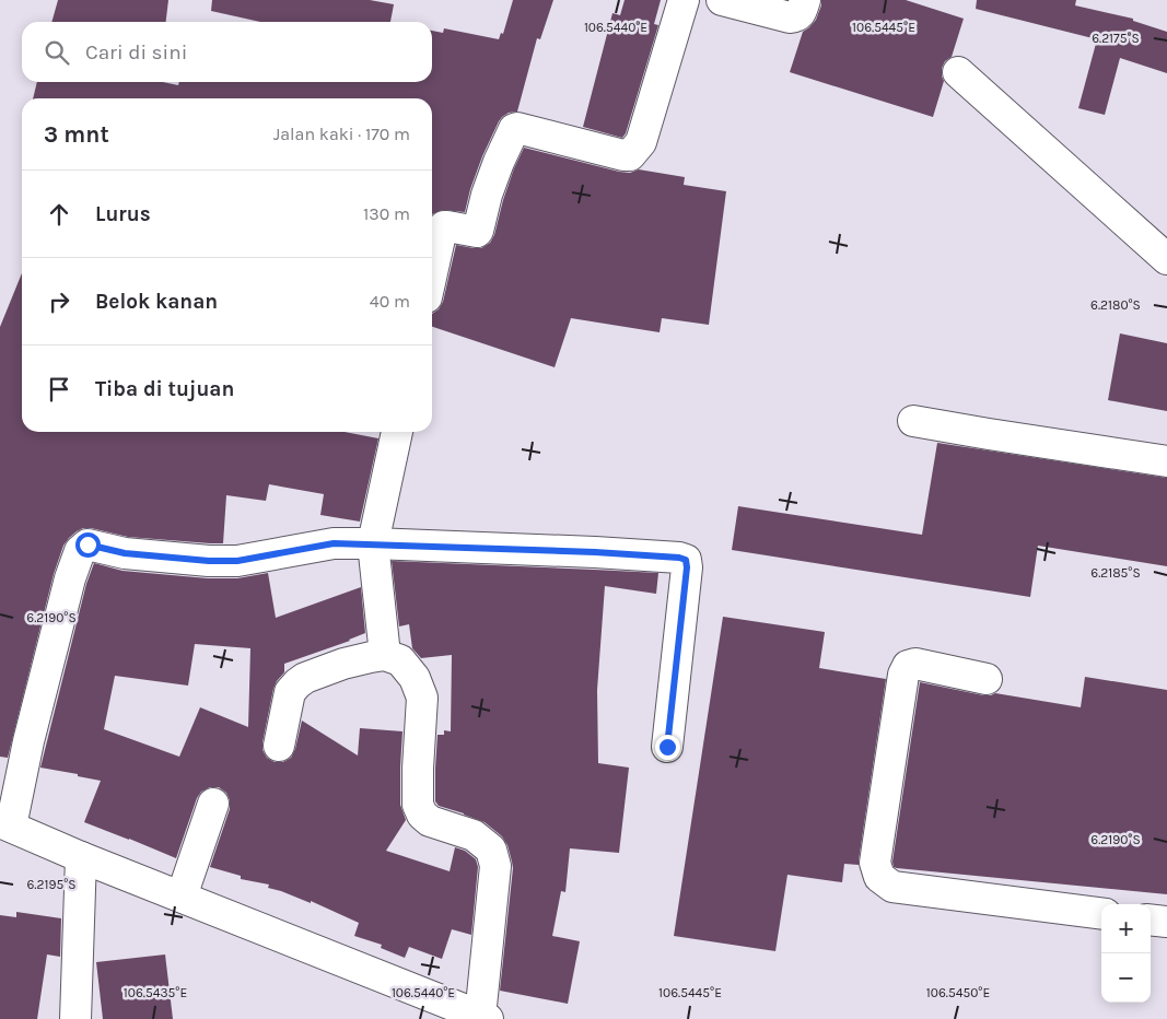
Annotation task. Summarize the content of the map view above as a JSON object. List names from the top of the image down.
{
  "page": {
    "search": "Cari di sini",
    "heading": ["3 mnt", "Jalan kaki · 170 m"],
    "list": [
      ["Lurus", "130 m"],
      ["Belok kanan", "40 m"],
      "Tiba di tujuan"
    ],
    "map_buttons": ["+", "−"]
  },
  "coordinates": [
    "106.5440°E",
    "106.5445°E",
    "6.2175°S",
    "6.2180°S",
    "6.2185°S",
    "6.2190°S",
    "6.2195°S",
    "106.5435°E",
    "106.5450°E"
  ]
}
